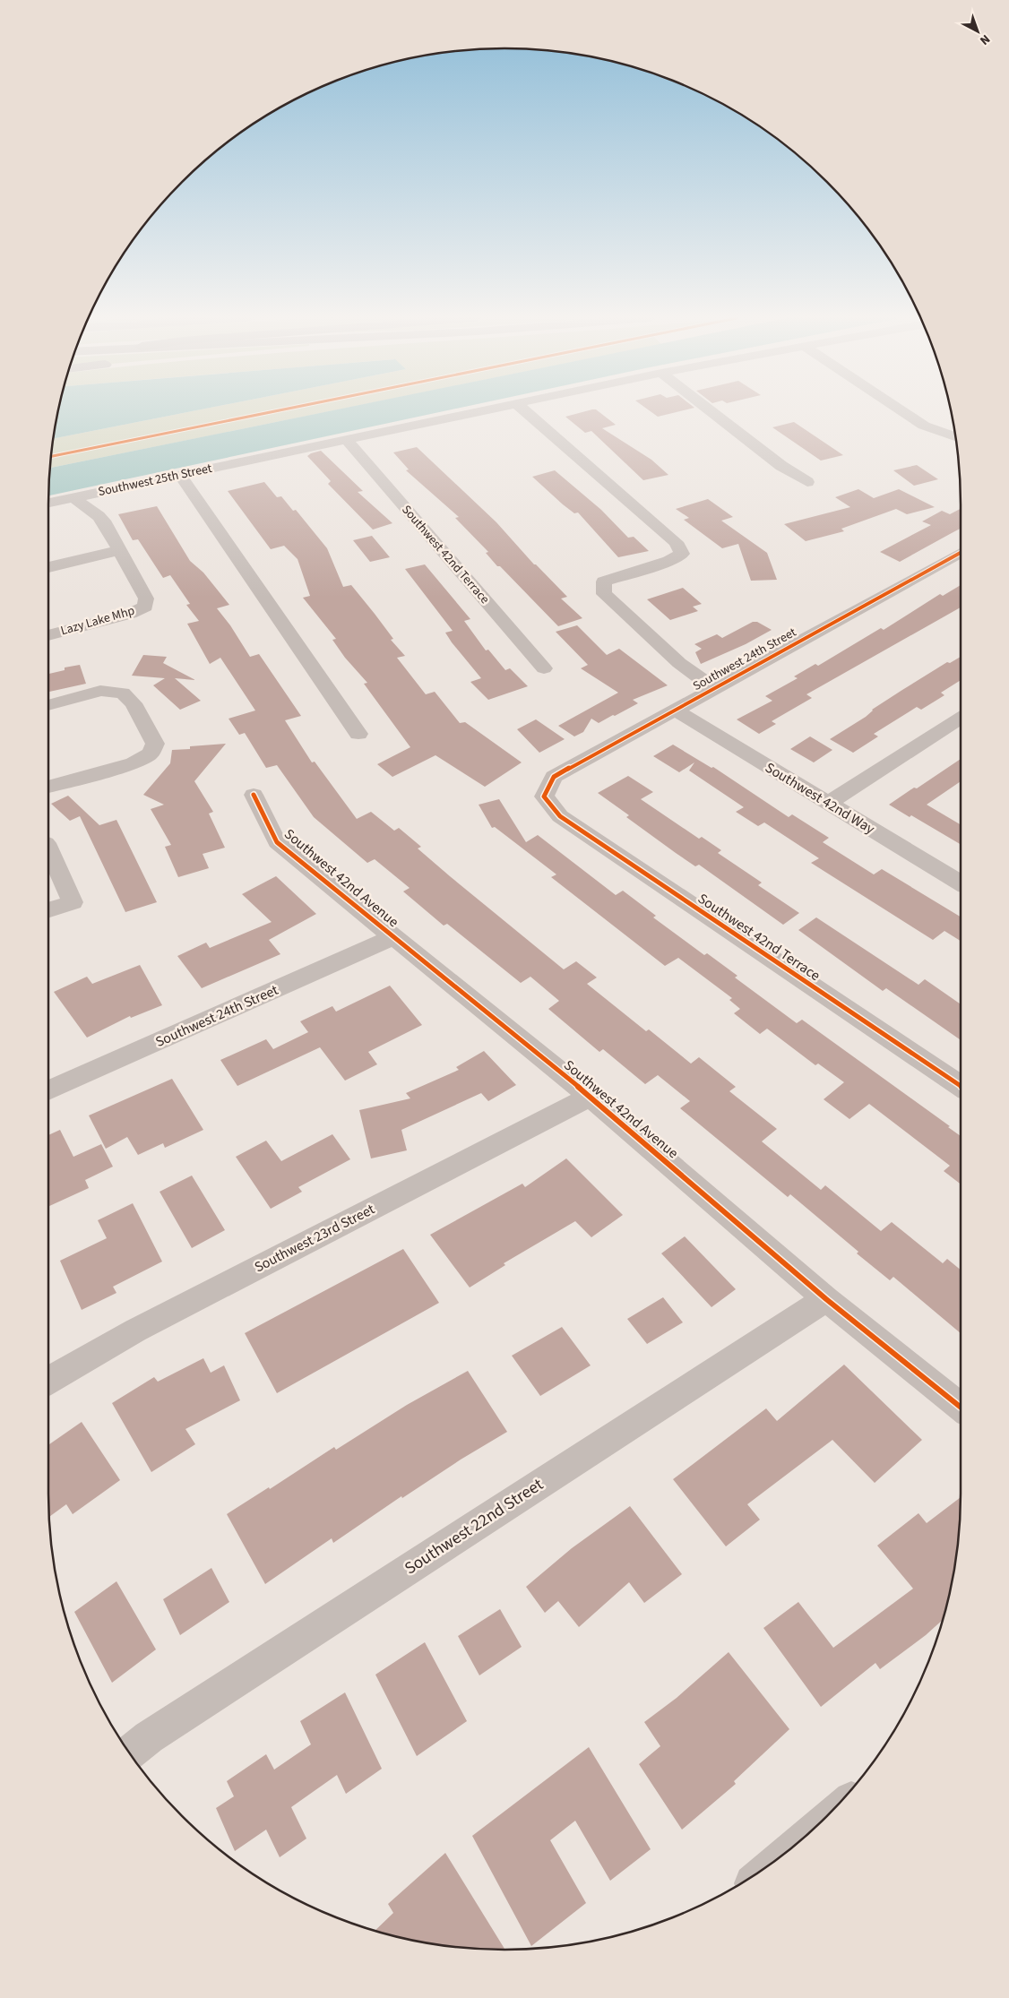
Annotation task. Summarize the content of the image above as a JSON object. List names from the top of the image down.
{
  "streets": {
    "street": [
      "Southwest 25th Street",
      "Southwest 42nd Terrace",
      "Lazy Lake Mhp",
      "Southwest 24th Street",
      "Southwest 42nd Way",
      "Southwest 42nd Avenue",
      "Southwest 23rd Street",
      "Southwest 22nd Street"
    ]
  },
  "crossings": [
    ["Southwest 25th Street", "Southwest 42nd Terrace"],
    ["Southwest 25th Street", "Lazy Lake Mhp"],
    ["Southwest 42nd Terrace", "Southwest 24th Street"],
    ["Southwest 24th Street", "Southwest 42nd Way"],
    ["Southwest 24th Street", "Southwest 42nd Avenue"],
    ["Southwest 42nd Avenue", "Southwest 23rd Street"],
    ["Southwest 42nd Avenue", "Southwest 22nd Street"]
  ],
  "north": "bottom right"
}
